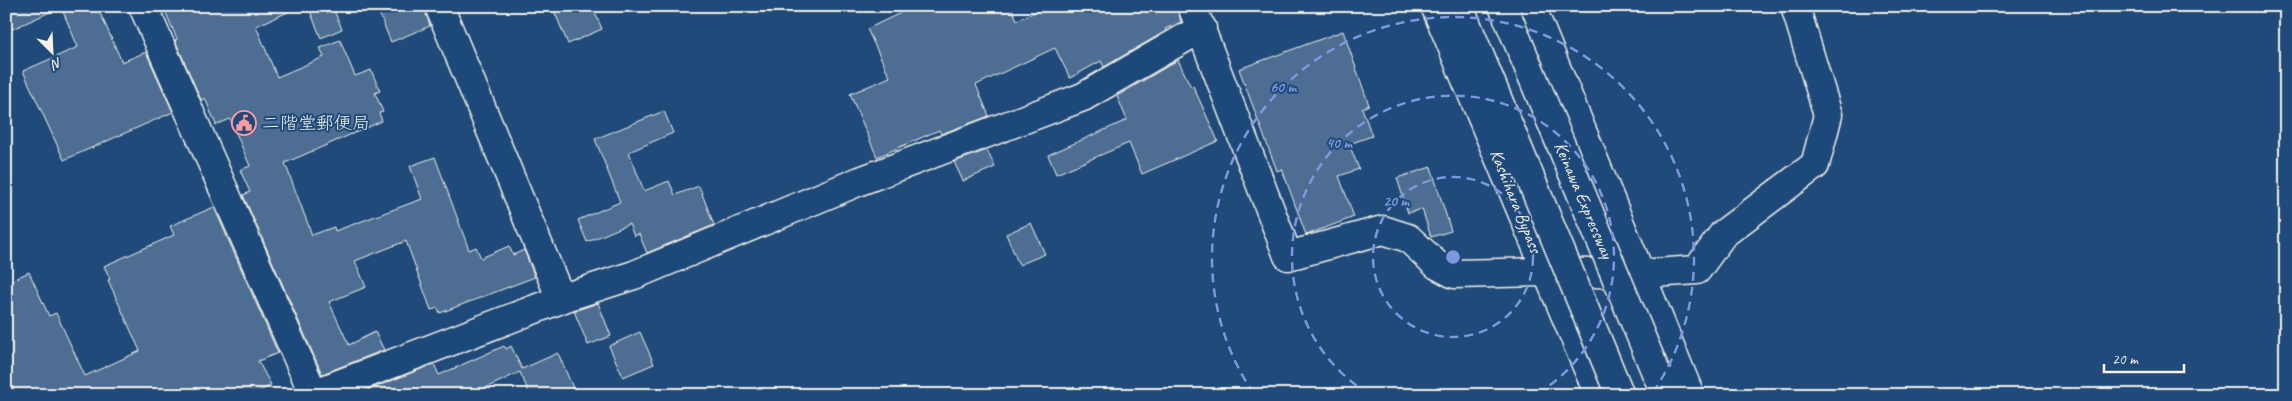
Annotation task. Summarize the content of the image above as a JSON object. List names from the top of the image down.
{
  "streets": {
    "main road": ["Keinawa Expressway", "Kashihara Bypass"]
  },
  "places": {
    "public building": ["二階堂郵便局"]
  },
  "scale_bar": "20 m",
  "north": "bottom right",
  "rings": ["60 m", "40 m", "20 m"]
}
